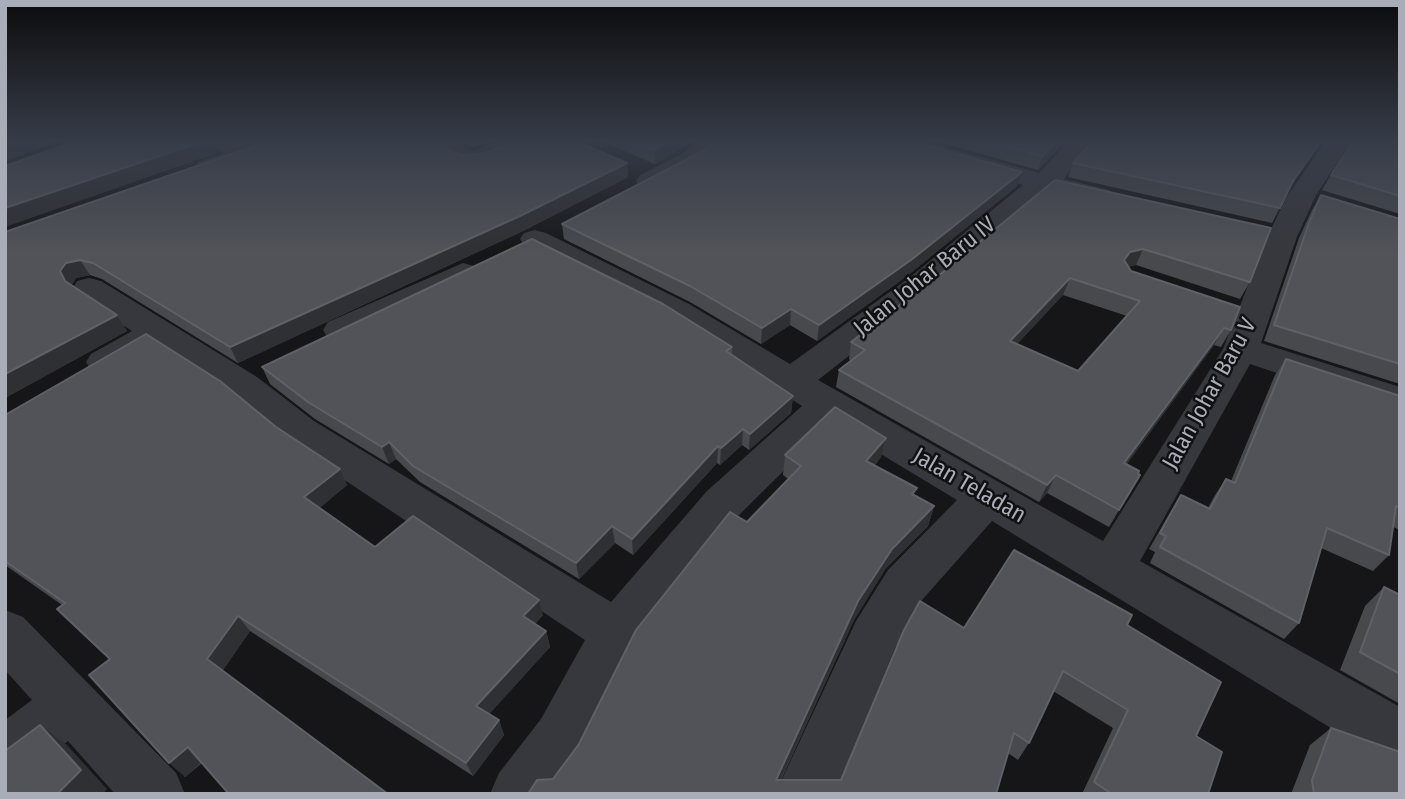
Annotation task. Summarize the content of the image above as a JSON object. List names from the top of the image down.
{
  "streets": {
    "street": ["Jalan Johar Baru IV", "Jalan Johar Baru V", "Jalan Teladan"]
  },
  "crossings": [
    ["Jalan Johar Baru IV", "Jalan Teladan"],
    ["Jalan Johar Baru V", "Jalan Teladan"]
  ]
}
